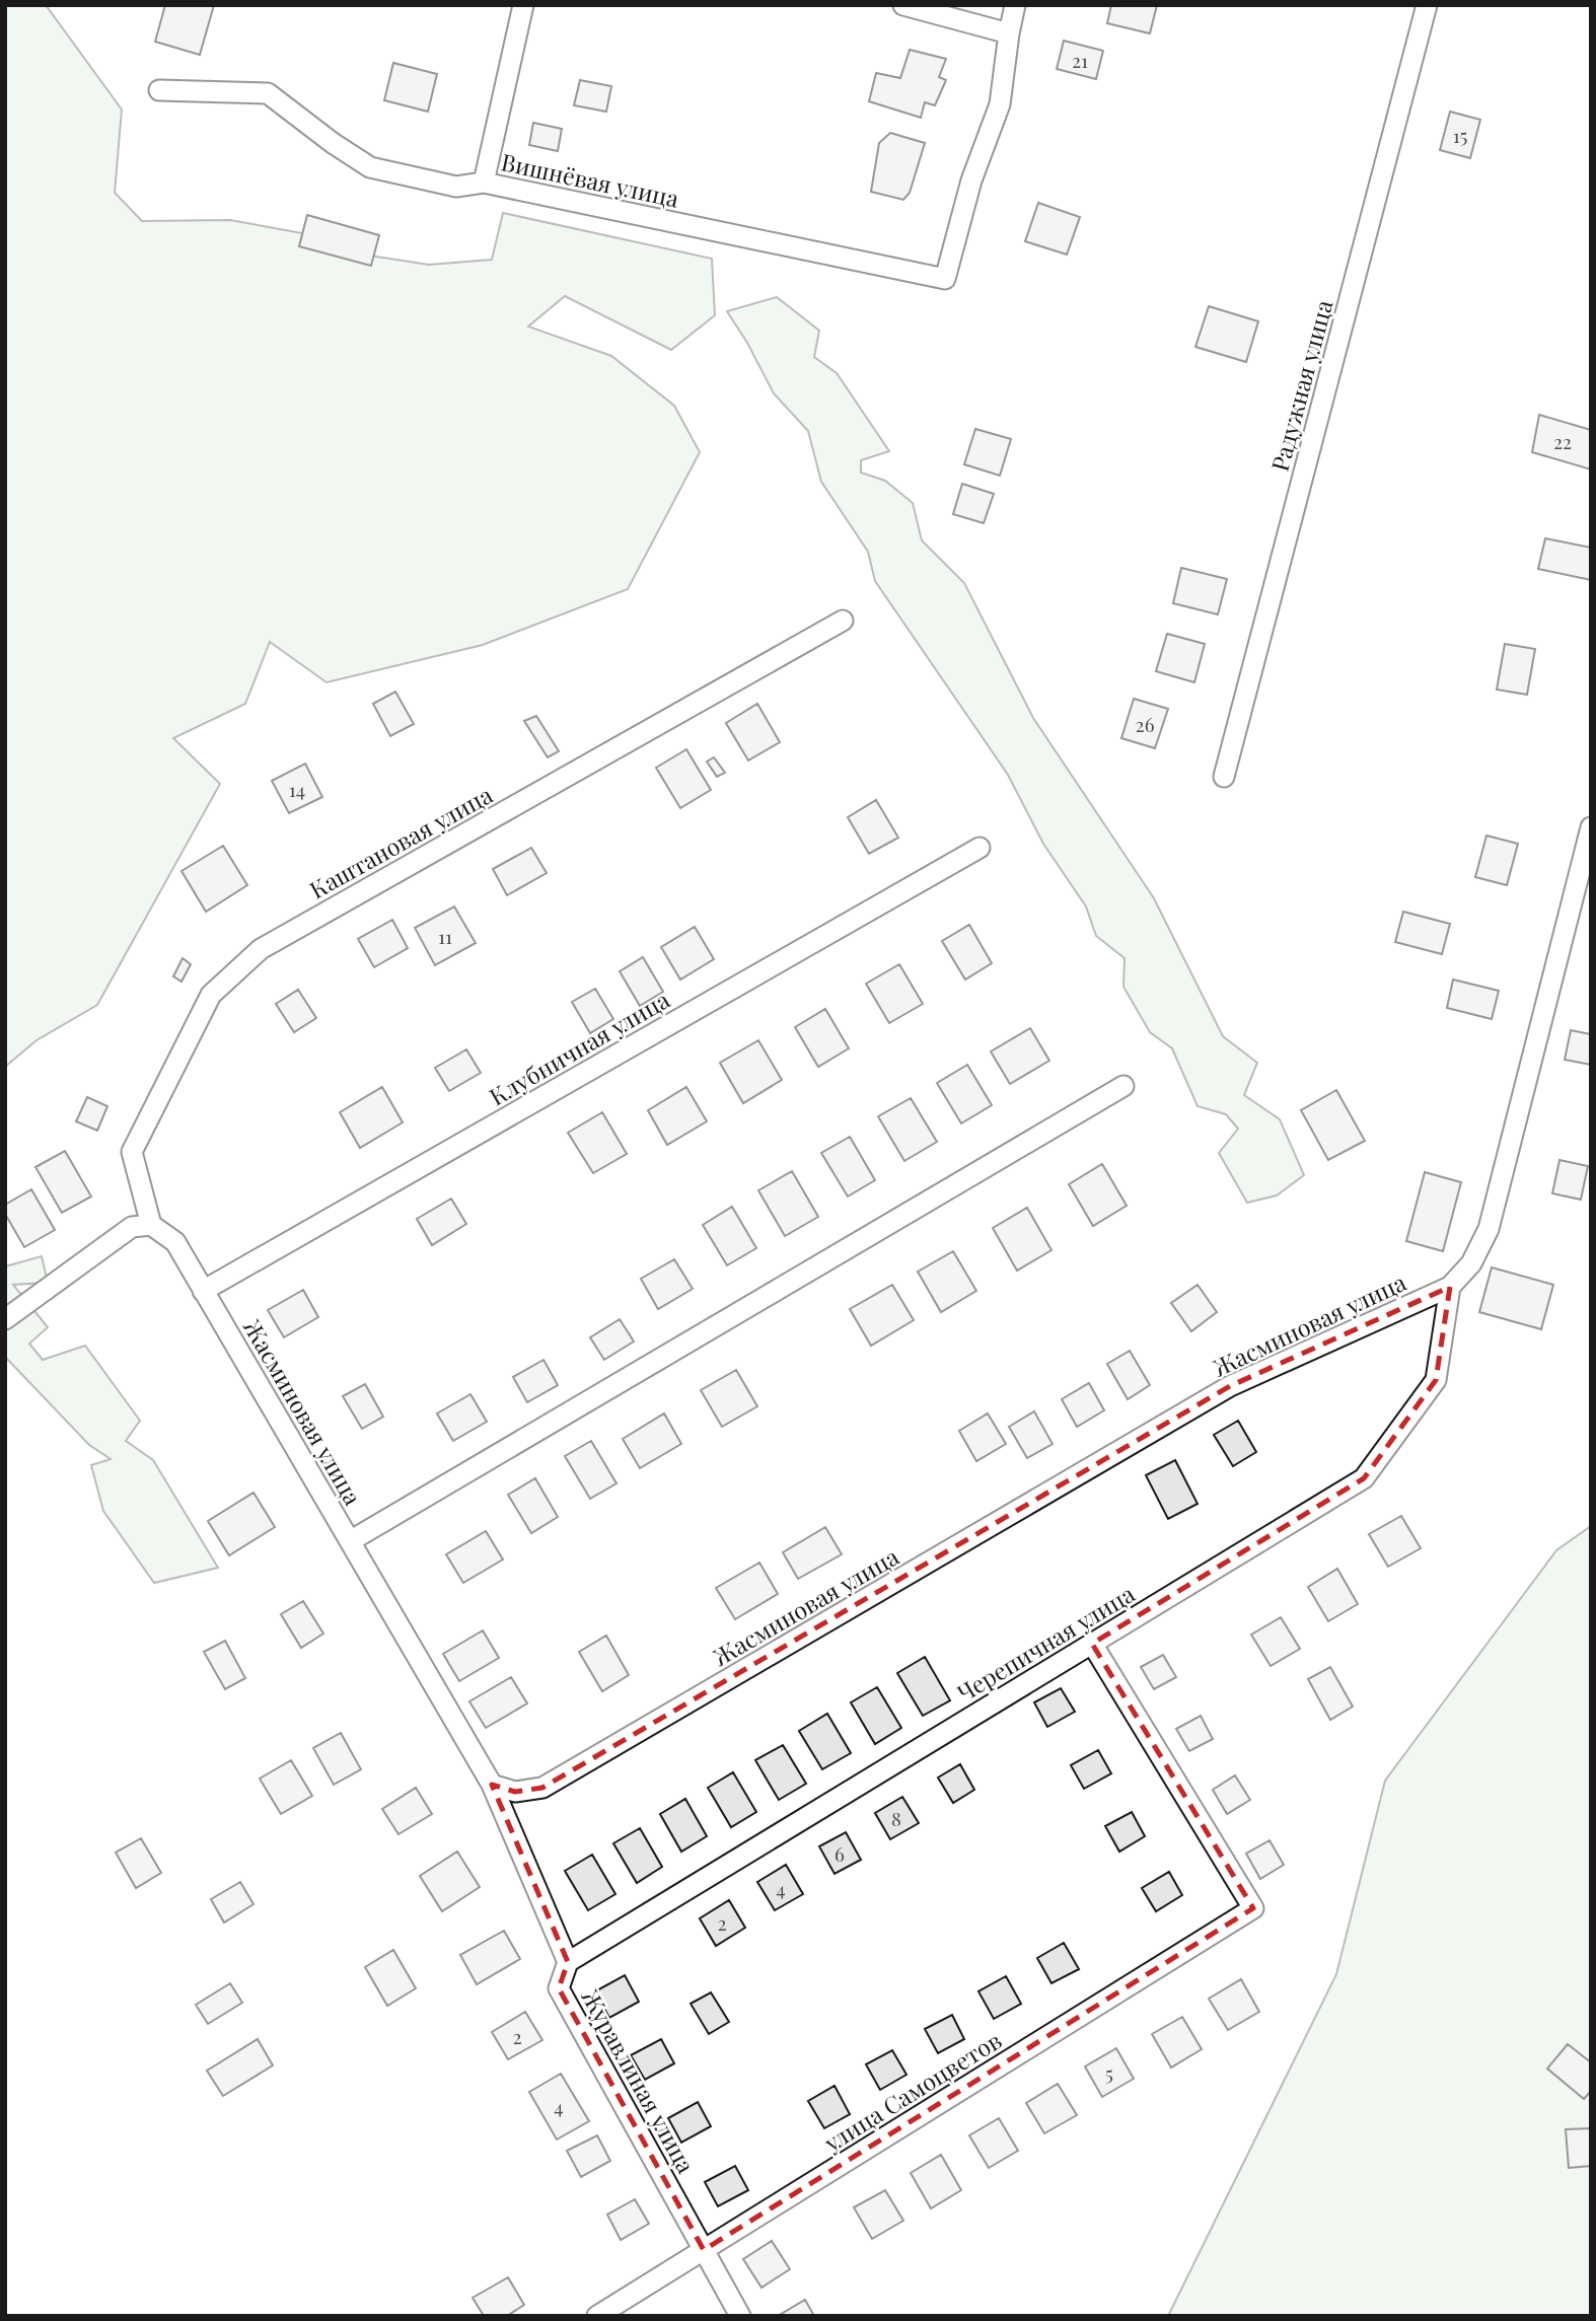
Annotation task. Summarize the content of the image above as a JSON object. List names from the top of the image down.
{
  "streets": {
    "street": [
      "Вишнёвая улица",
      "Радужная улица",
      "Каштановая улица",
      "Клубничная улица",
      "Жасминовая улица",
      "Черепичная улица",
      "Журавлиная улица",
      "улица Самоцветов"
    ]
  },
  "crossings": [
    ["Каштановая улица", "Жасминовая улица"],
    ["Клубничная улица", "Жасминовая улица"],
    ["Жасминовая улица", "Черепичная улица"],
    ["Черепичная улица", "Журавлиная улица"],
    ["Черепичная улица", "улица Самоцветов"],
    ["Журавлиная улица", "улица Самоцветов"]
  ],
  "house_numbers": [
    "21",
    "15",
    "22",
    "26",
    "14",
    "11",
    "8",
    "6",
    "4",
    "2",
    "2",
    "5",
    "4"
  ]
}
